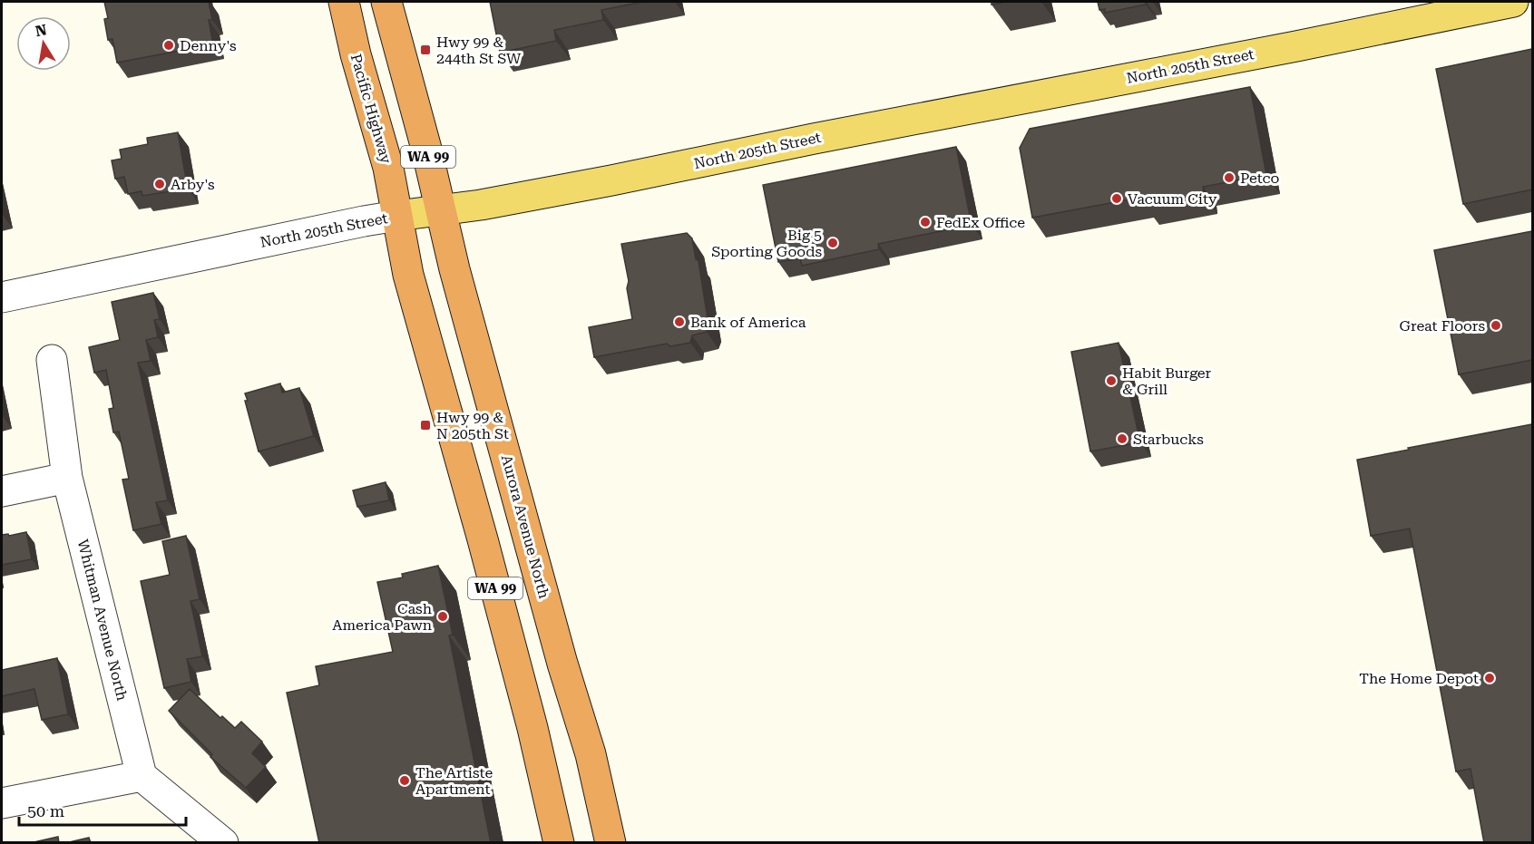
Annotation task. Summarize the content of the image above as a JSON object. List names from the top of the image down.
{
  "streets": {
    "highway": ["Pacific Highway", "WA 99", "Aurora Avenue North"],
    "main road": ["North 205th Street"],
    "street": ["Whitman Avenue North"]
  },
  "crossings": [
    ["North 205th Street", "Pacific Highway"],
    ["North 205th Street", "WA 99"],
    ["North 205th Street", "Aurora Avenue North"],
    ["Pacific Highway", "WA 99"],
    ["WA 99", "Aurora Avenue North"]
  ],
  "places": {
    "other": [
      "Denny's",
      "Petco",
      "Arby's",
      "Vacuum City",
      "FedEx Office",
      "Big 5 Sporting Goods",
      "Bank of America",
      "Great Floors",
      "Habit Burger & Grill",
      "Starbucks",
      "Cash America Pawn",
      "The Home Depot",
      "The Artiste Apartment"
    ],
    "transit": ["Hwy 99 & 244th St SW", "Hwy 99 & N 205th St"]
  },
  "scale_bar": "50 m",
  "north": "top"
}
